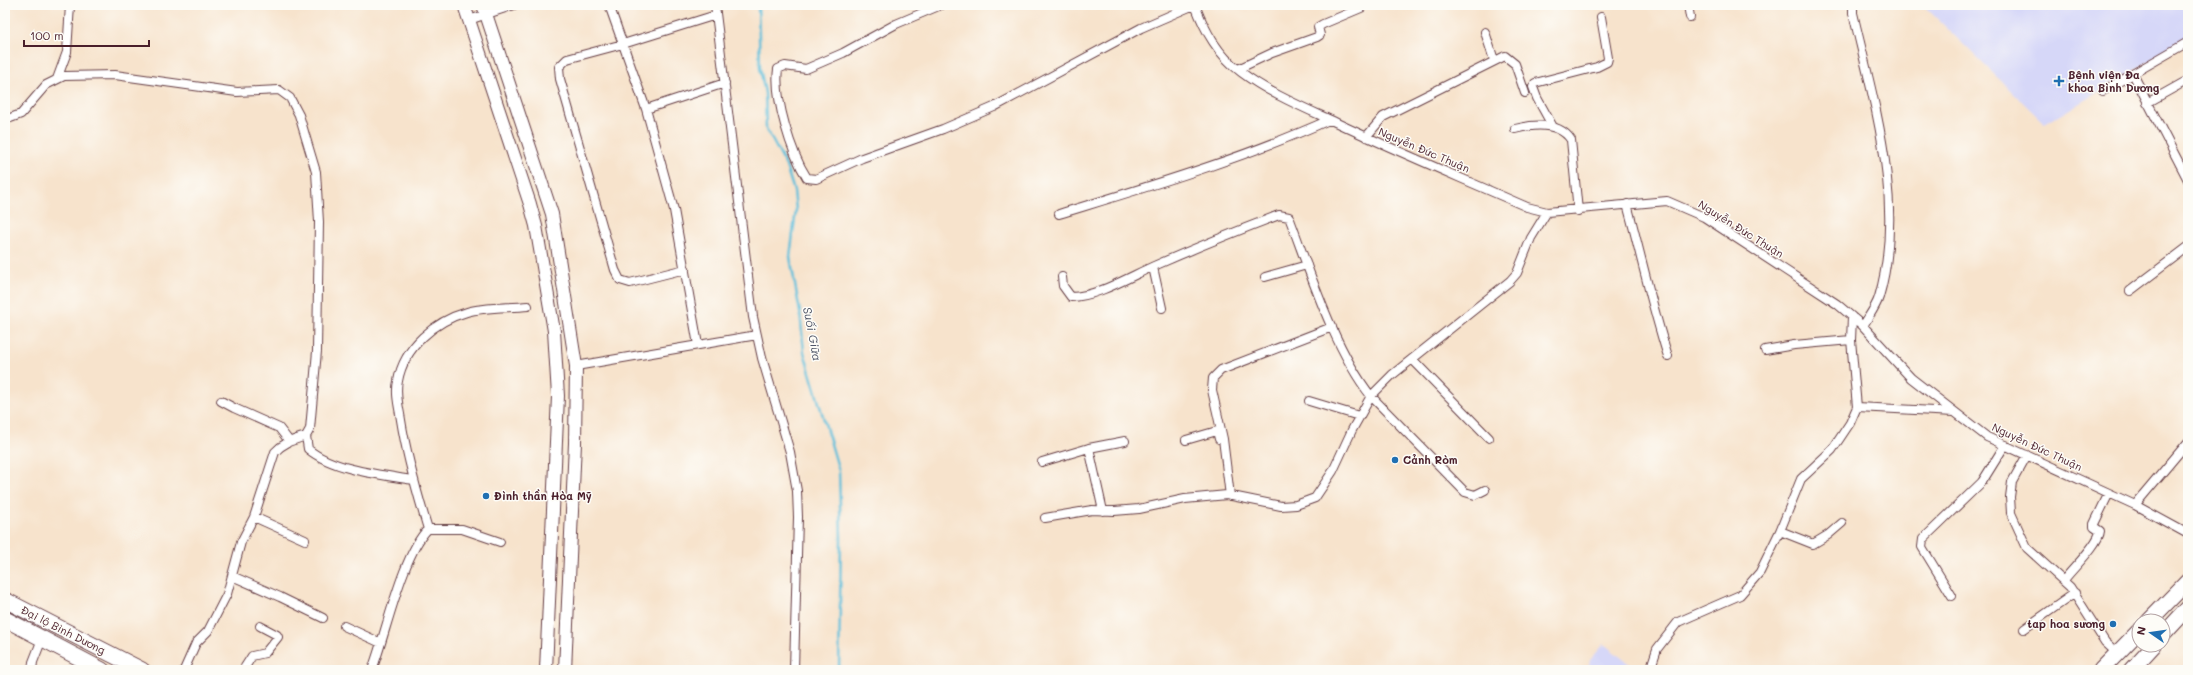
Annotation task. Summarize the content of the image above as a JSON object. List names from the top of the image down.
{
  "streets": {
    "highway": ["Đại lộ Bình Dương"],
    "street": ["Nguyễn Đức Thuận"]
  },
  "water": ["Suối Giữa"],
  "places": {
    "health": ["Bệnh viện Đa khoa Bình Dương"],
    "other": ["Cảnh Ròm", "Đình thần Hòa Mỹ", "tap hoa sương"]
  },
  "scale_bar": "100 m",
  "north": "left"
}
